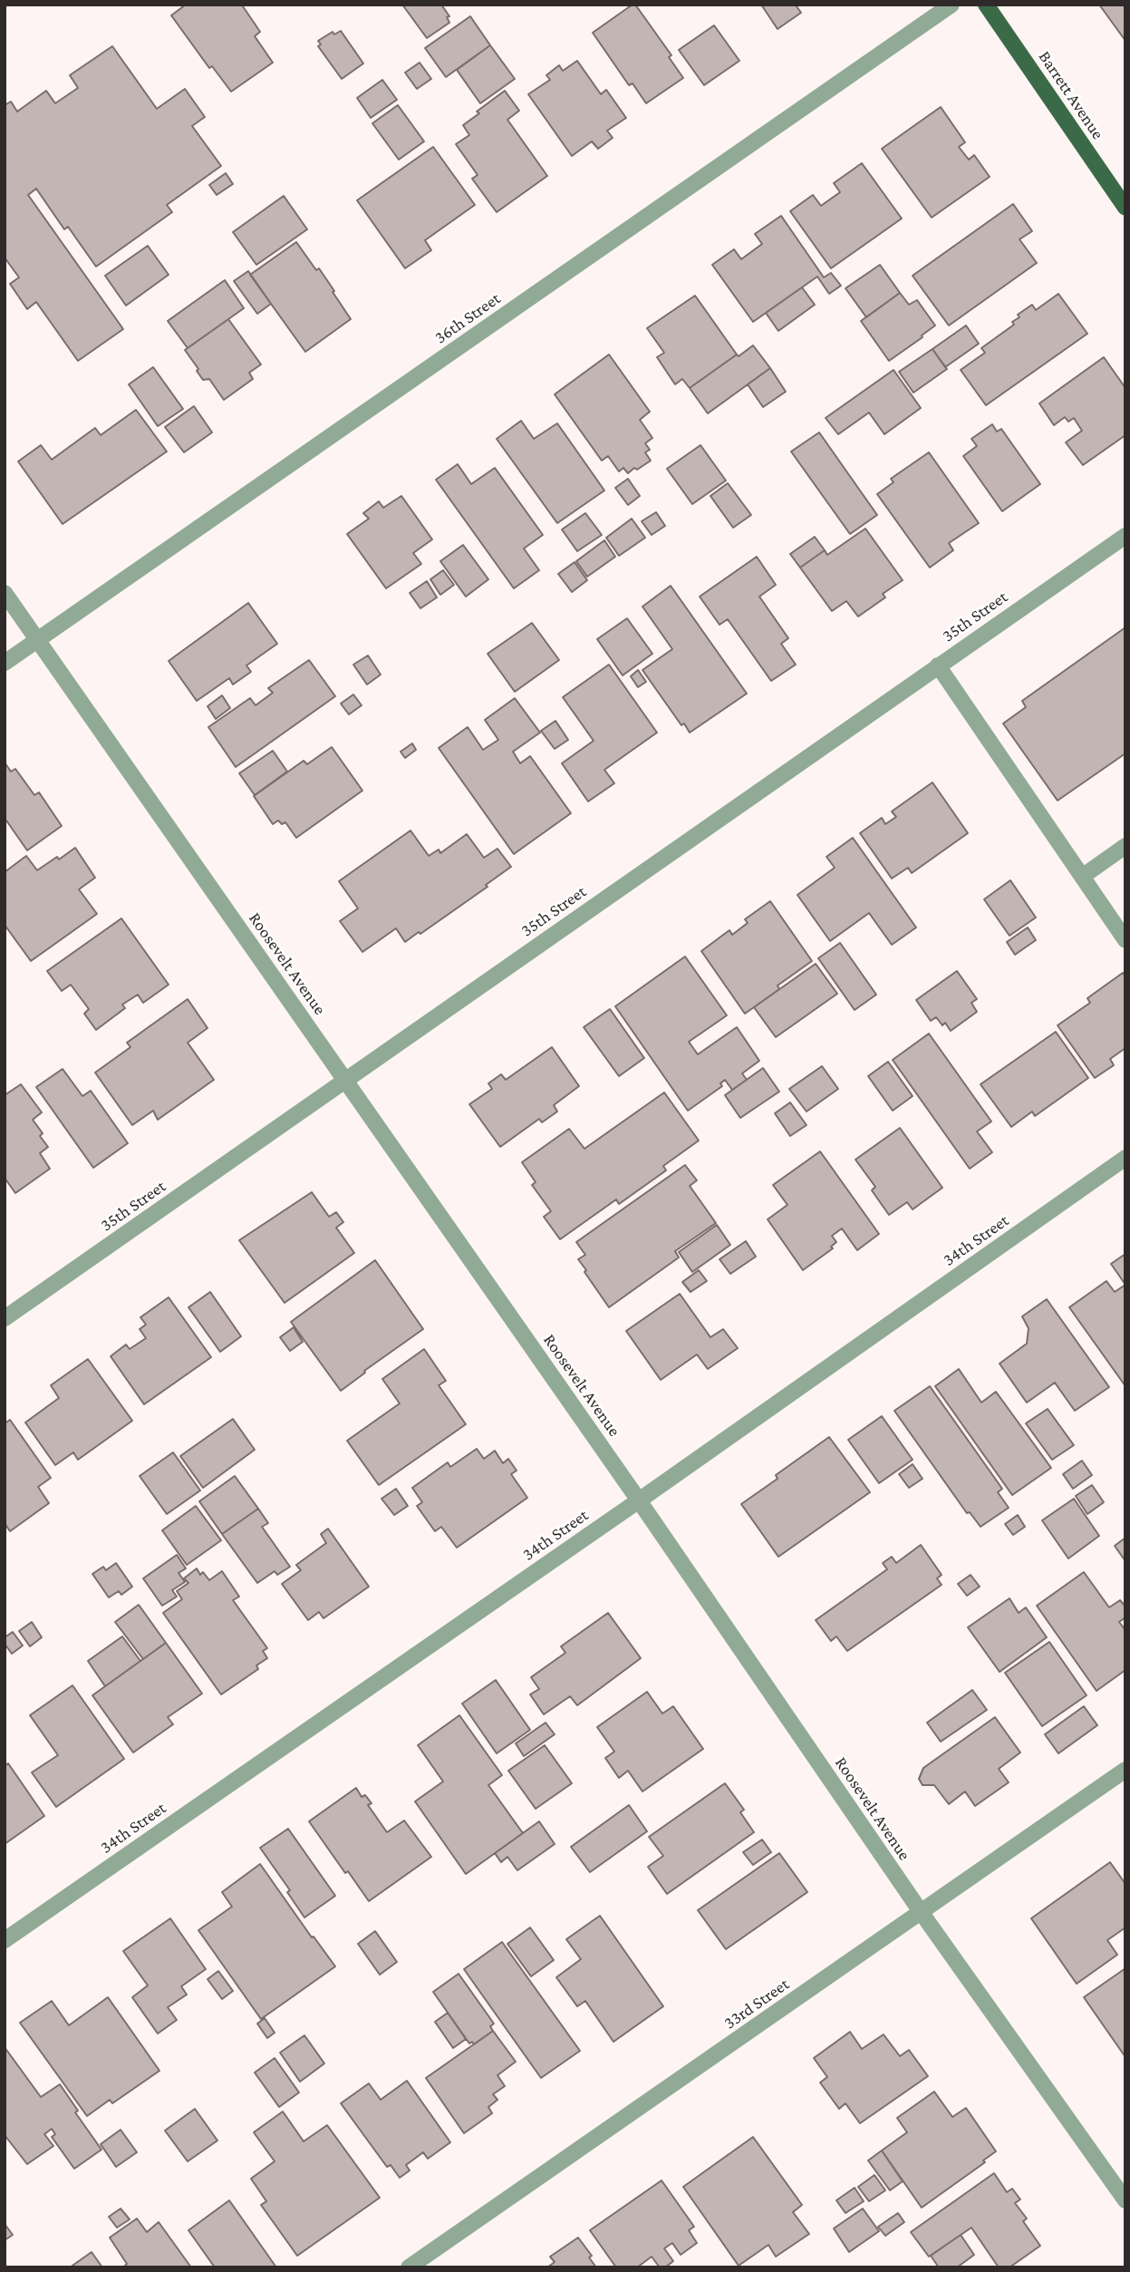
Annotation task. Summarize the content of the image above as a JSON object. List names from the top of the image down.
{
  "streets": {
    "main road": ["Barrett Avenue"],
    "street": [
      "36th Street",
      "35th Street",
      "Roosevelt Avenue",
      "34th Street",
      "33rd Street"
    ]
  },
  "crossings": [
    ["36th Street", "Roosevelt Avenue"],
    ["35th Street", "Roosevelt Avenue"],
    ["Roosevelt Avenue", "34th Street"],
    ["Roosevelt Avenue", "33rd Street"]
  ]
}
